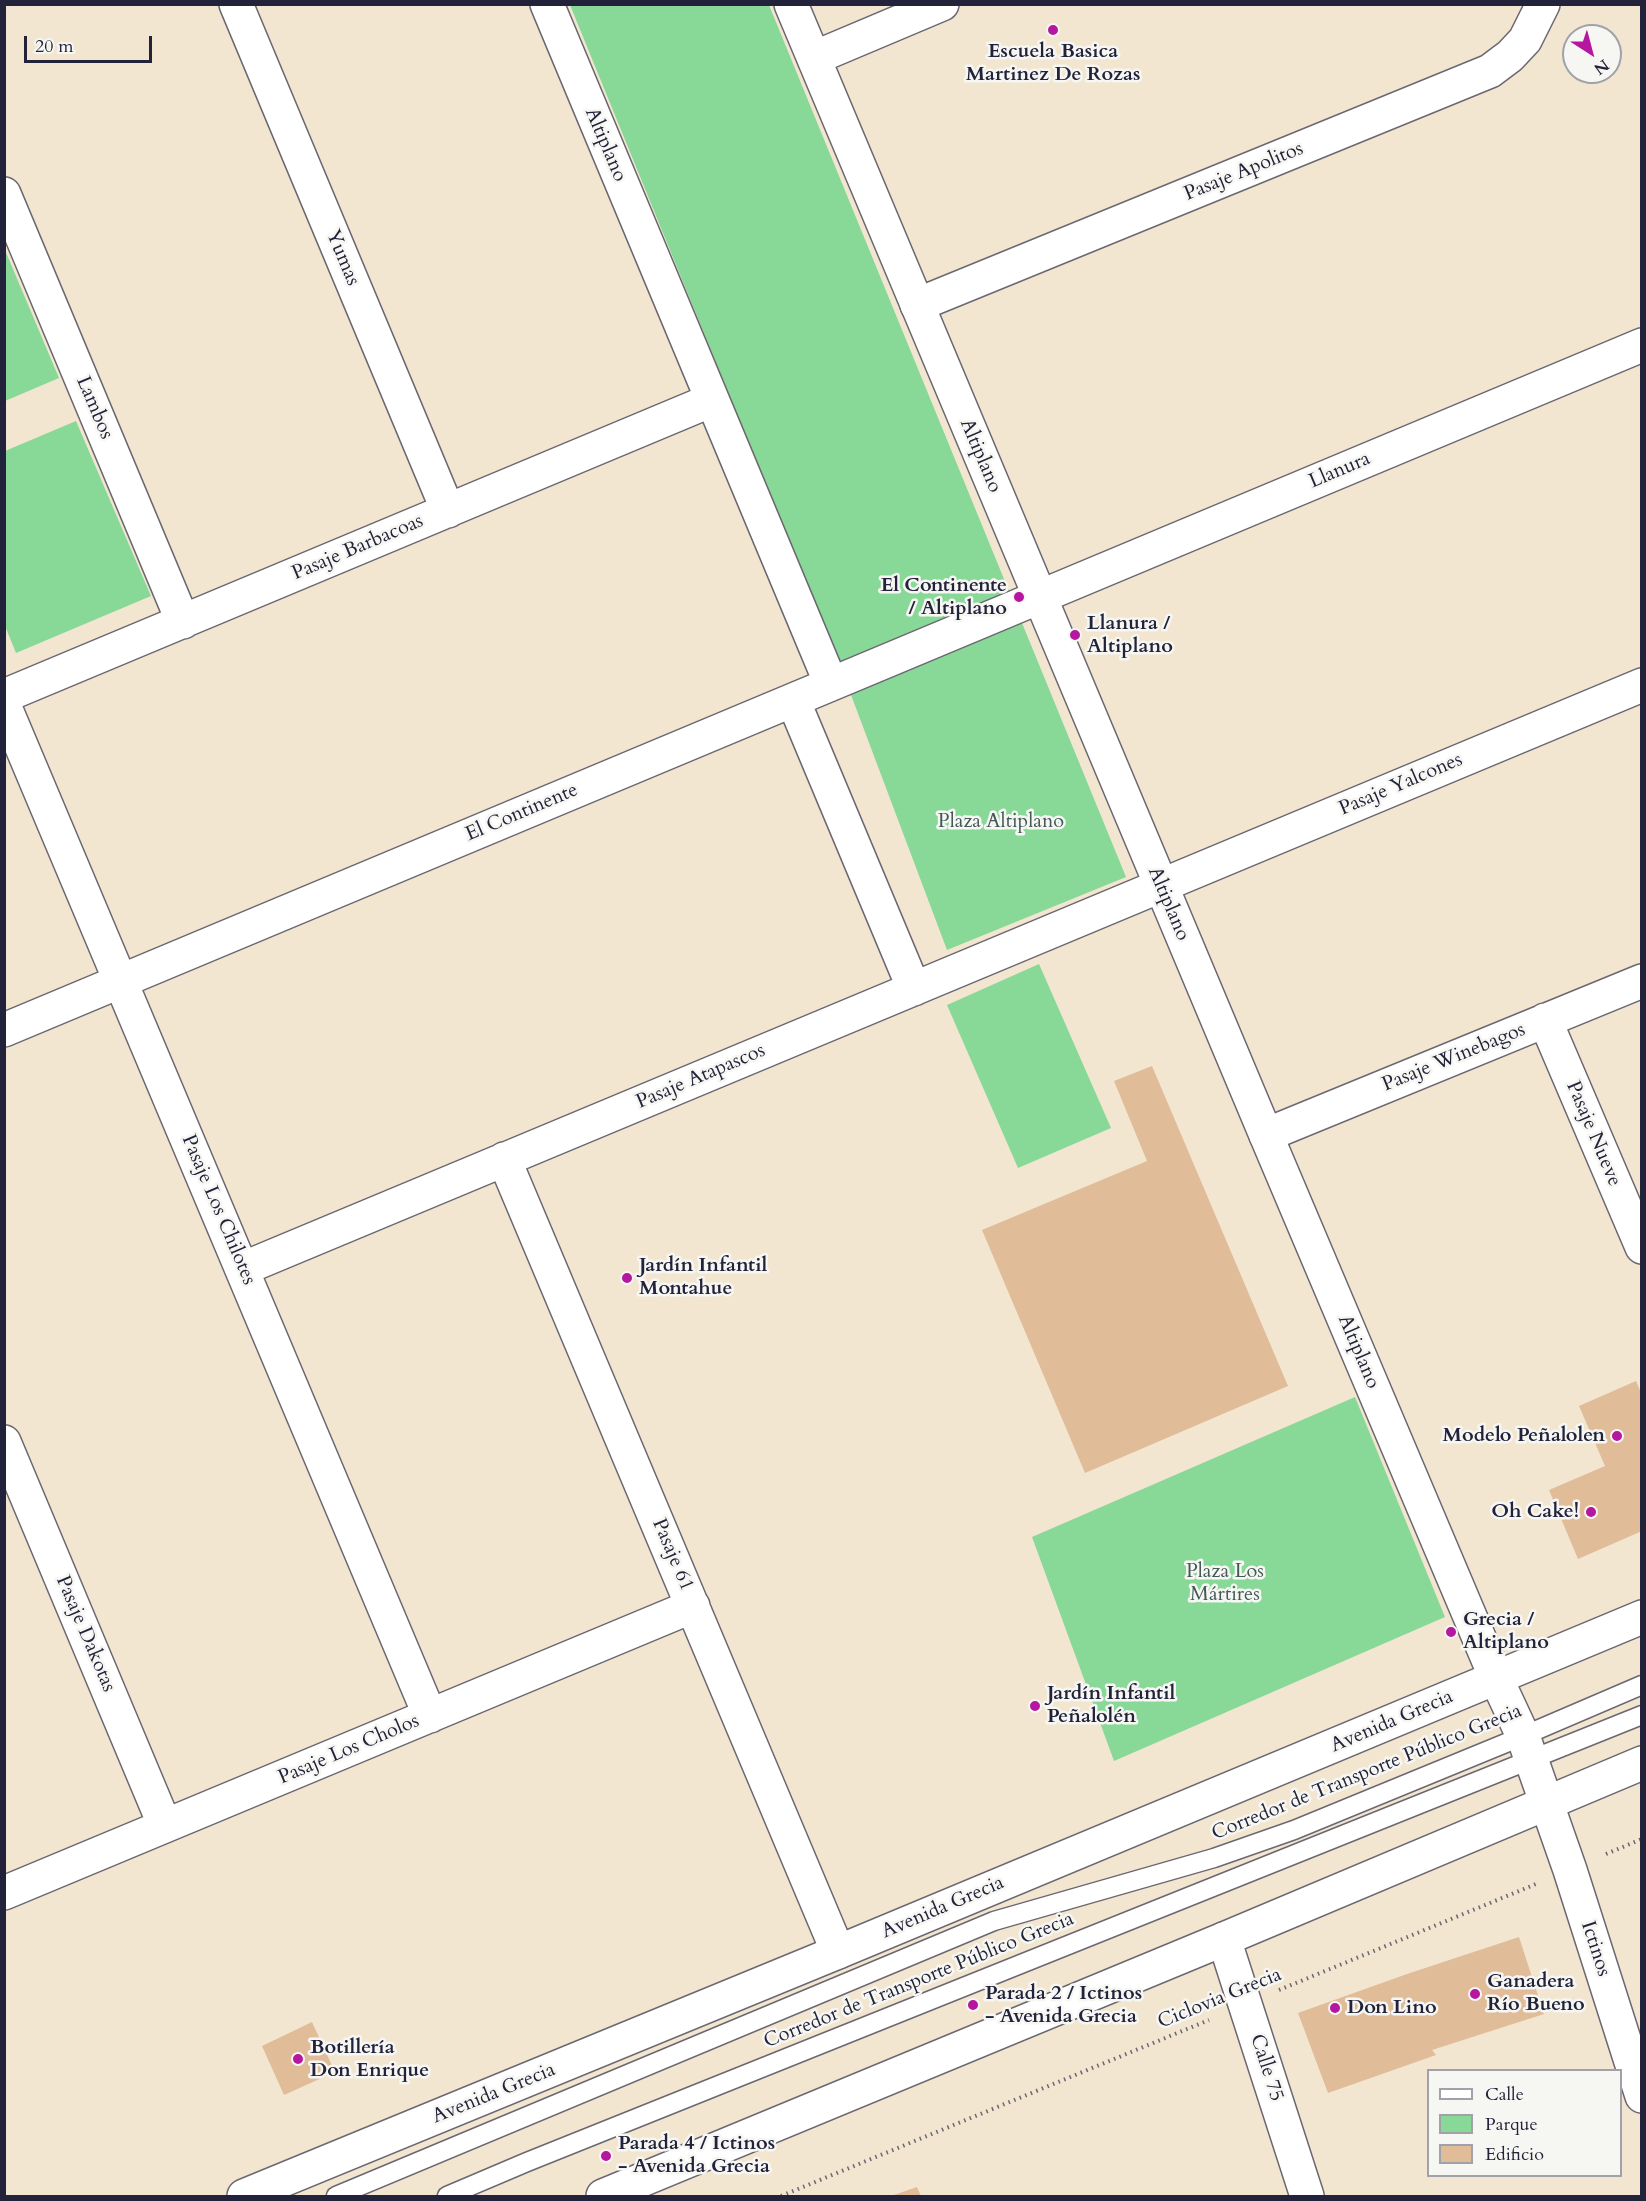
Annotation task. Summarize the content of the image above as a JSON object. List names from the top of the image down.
{
  "streets": {
    "street": [
      "Altiplano",
      "Pasaje Apolitos",
      "Yumas",
      "Lambos",
      "Llanura",
      "Pasaje Barbacoas",
      "Pasaje Yalcones",
      "El Continente",
      "Pasaje Winebagos",
      "Pasaje Atapascos",
      "Pasaje Nueve",
      "Pasaje Los Chilotes",
      "Pasaje 61",
      "Pasaje Dakotas",
      "Avenida Grecia",
      "Pasaje Los Cholos",
      "Ictinos",
      "Calle 75"
    ],
    "lane": ["Corredor de Transporte Público Grecia"],
    "path": ["Ciclovia Grecia"]
  },
  "crossings": [
    ["Altiplano", "Pasaje Apolitos"],
    ["Altiplano", "Llanura"],
    ["Altiplano", "Pasaje Barbacoas"],
    ["Altiplano", "Pasaje Yalcones"],
    ["Altiplano", "El Continente"],
    ["Altiplano", "Pasaje Winebagos"],
    ["Altiplano", "Pasaje Atapascos"],
    ["Altiplano", "Avenida Grecia"],
    ["Altiplano", "Corredor de Transporte Público Grecia"],
    ["Altiplano", "Ictinos"],
    ["Yumas", "Pasaje Barbacoas"],
    ["Lambos", "Pasaje Barbacoas"],
    ["Llanura", "El Continente"],
    ["Pasaje Yalcones", "Pasaje Atapascos"],
    ["El Continente", "Pasaje Los Chilotes"],
    ["Pasaje Winebagos", "Pasaje Nueve"],
    ["Pasaje Atapascos", "Pasaje Los Chilotes"],
    ["Pasaje Atapascos", "Pasaje 61"],
    ["Pasaje Los Chilotes", "Pasaje Los Cholos"],
    ["Pasaje 61", "Avenida Grecia"],
    ["Pasaje 61", "Pasaje Los Cholos"],
    ["Pasaje Dakotas", "Pasaje Los Cholos"],
    ["Ictinos", "Ciclovia Grecia"],
    ["Ciclovia Grecia", "Calle 75"]
  ],
  "parks": ["Plaza Altiplano", "Plaza Los Mártires"],
  "places": [
    "Escuela Basica Martinez De Rozas",
    "El Continente / Altiplano",
    "Llanura / Altiplano",
    "Jardín Infantil Montahue",
    "Modelo Peñalolen",
    "Oh Cake!",
    "Grecia / Altiplano",
    "Jardín Infantil Peñalolén",
    "Ganadera Río Bueno",
    "Parada 2 / Ictinos - Avenida Grecia",
    "Don Lino",
    "Botillería Don Enrique",
    "Parada 4 / Ictinos - Avenida Grecia"
  ],
  "legend": ["Calle", "Parque", "Edificio"],
  "scale_bar": "20 m",
  "north": "bottom right"
}
